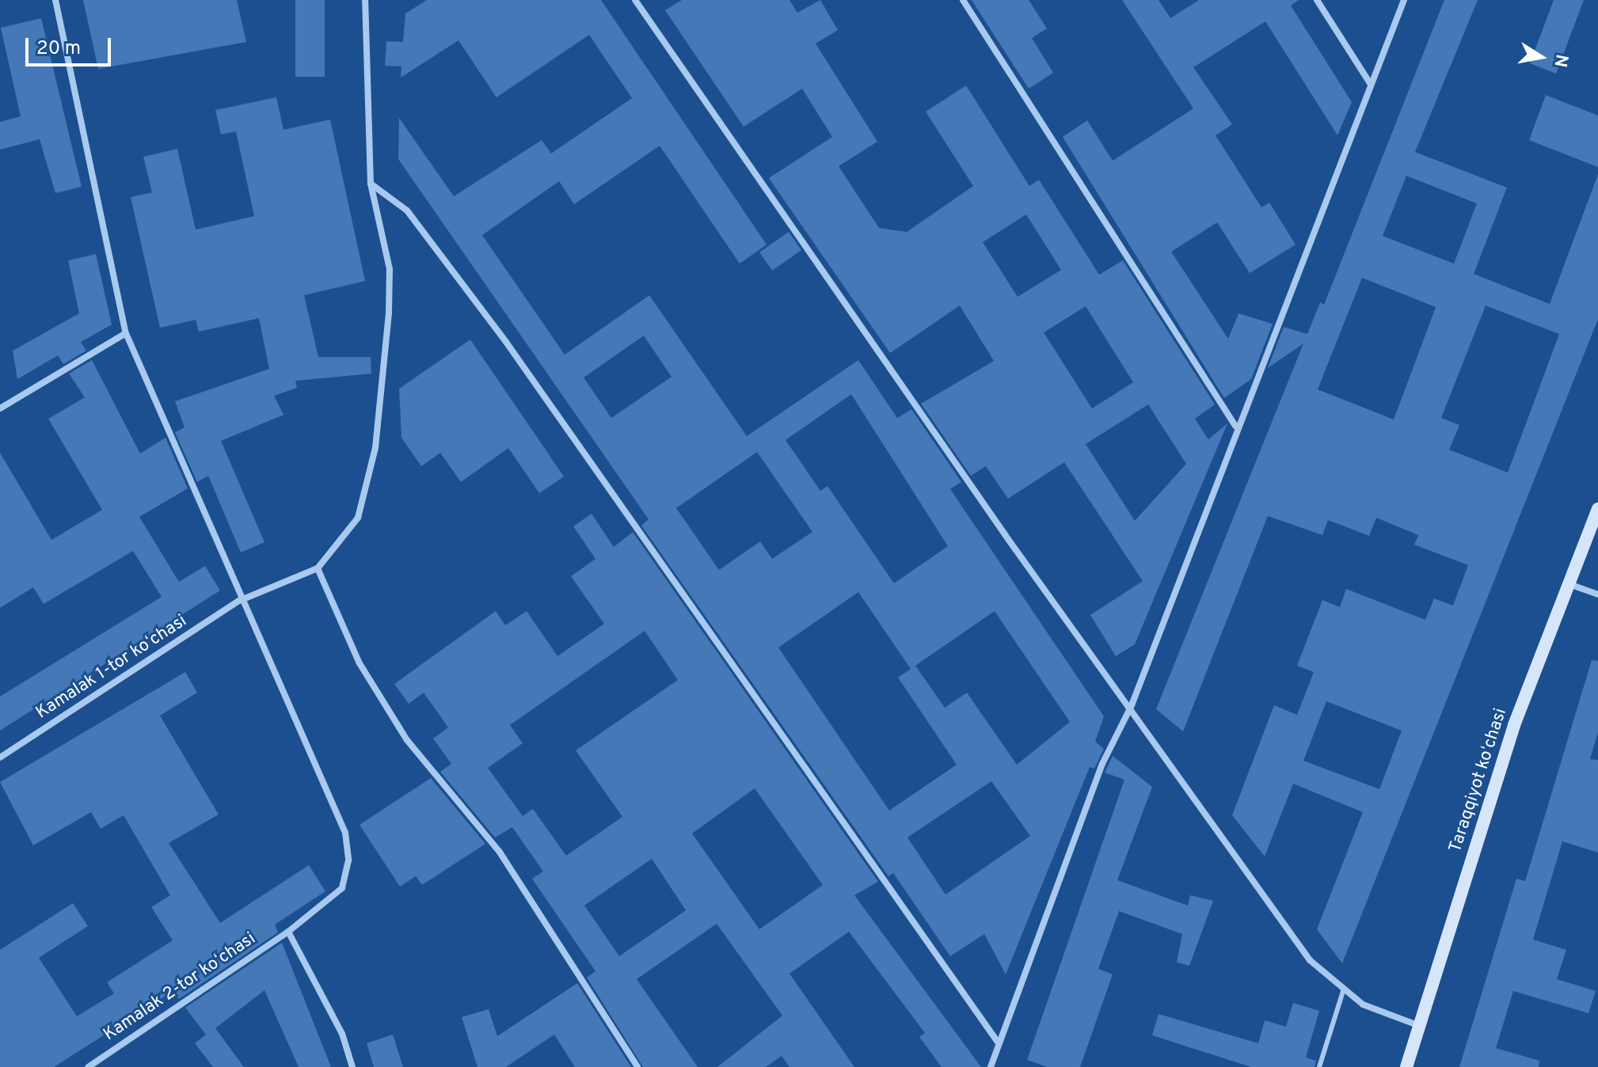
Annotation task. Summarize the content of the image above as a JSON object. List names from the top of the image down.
{
  "streets": {
    "street": ["Kamalak 1-tor koʻchasi", "Taraqqiyot koʻchasi", "Kamalak 2-tor koʻchasi"]
  },
  "crossings": [
    ["Kamalak 1-tor koʻchasi", "Kamalak 2-tor koʻchasi"]
  ],
  "scale_bar": "20 m",
  "north": "right"
}
